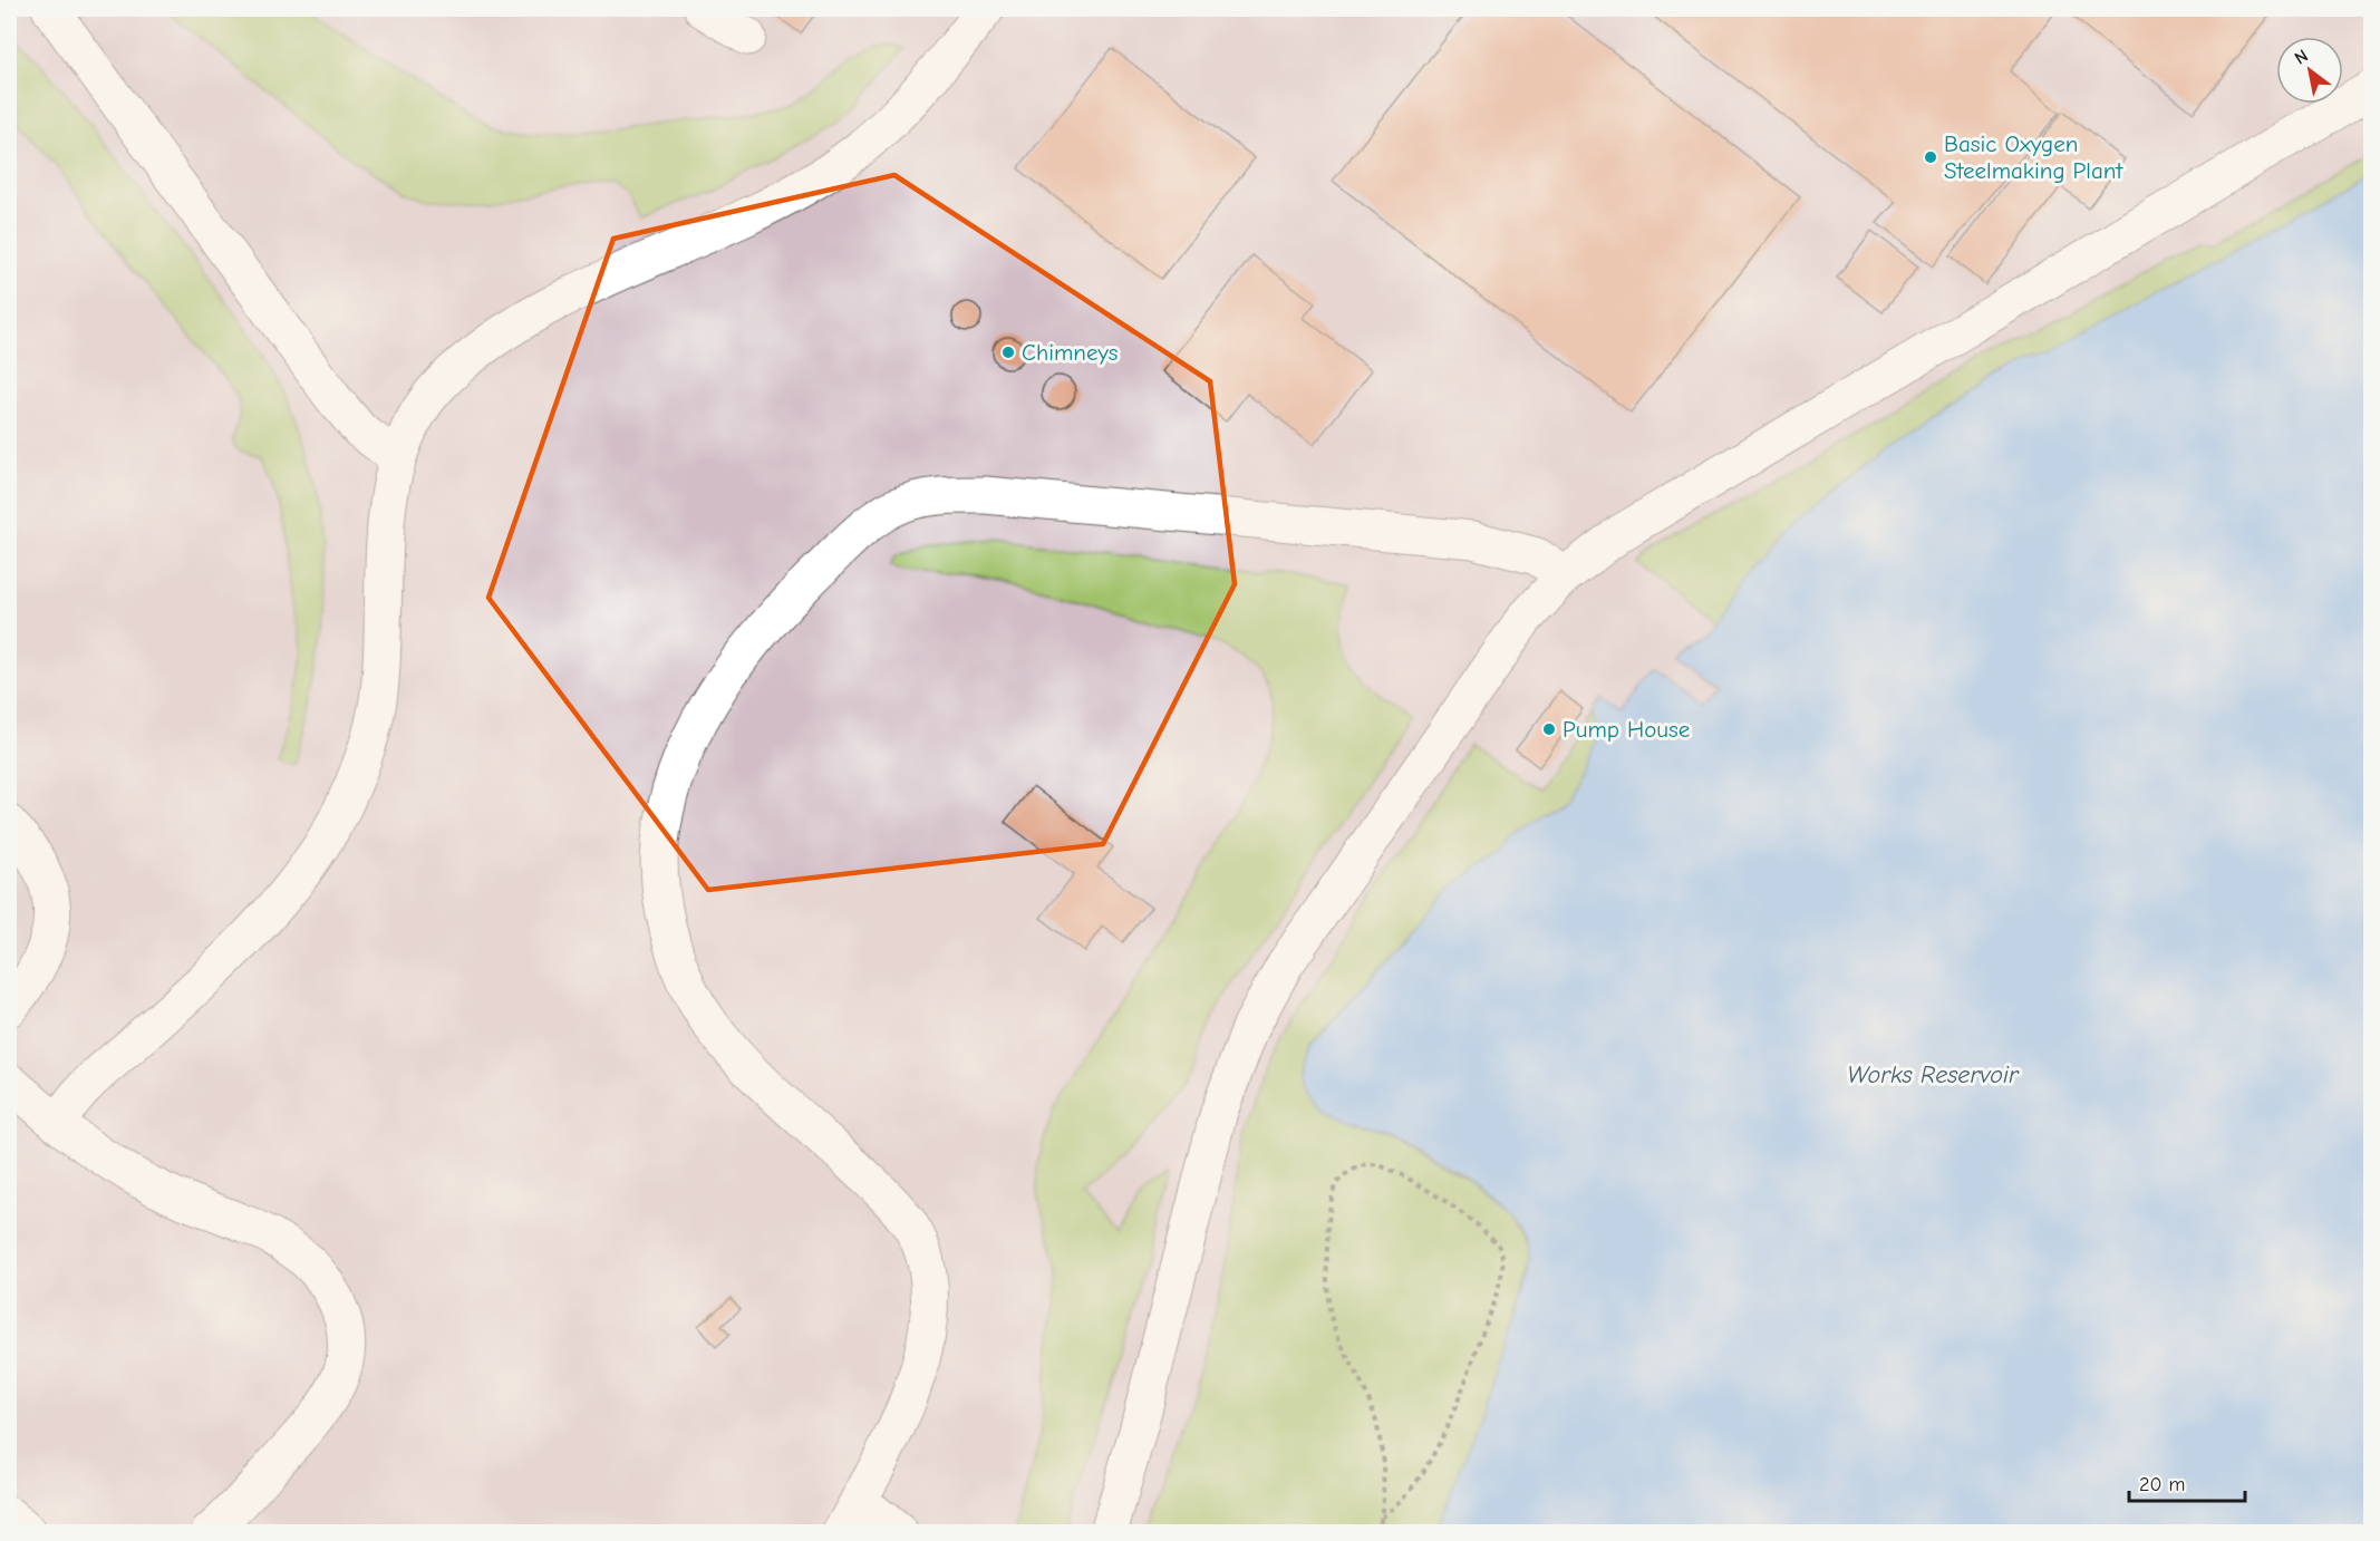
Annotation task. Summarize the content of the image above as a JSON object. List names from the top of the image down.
{
  "water": ["Works Reservoir"],
  "places": ["Basic Oxygen Steelmaking Plant", "Chimneys", "Pump House"],
  "scale_bar": "20 m",
  "north": "top left"
}
